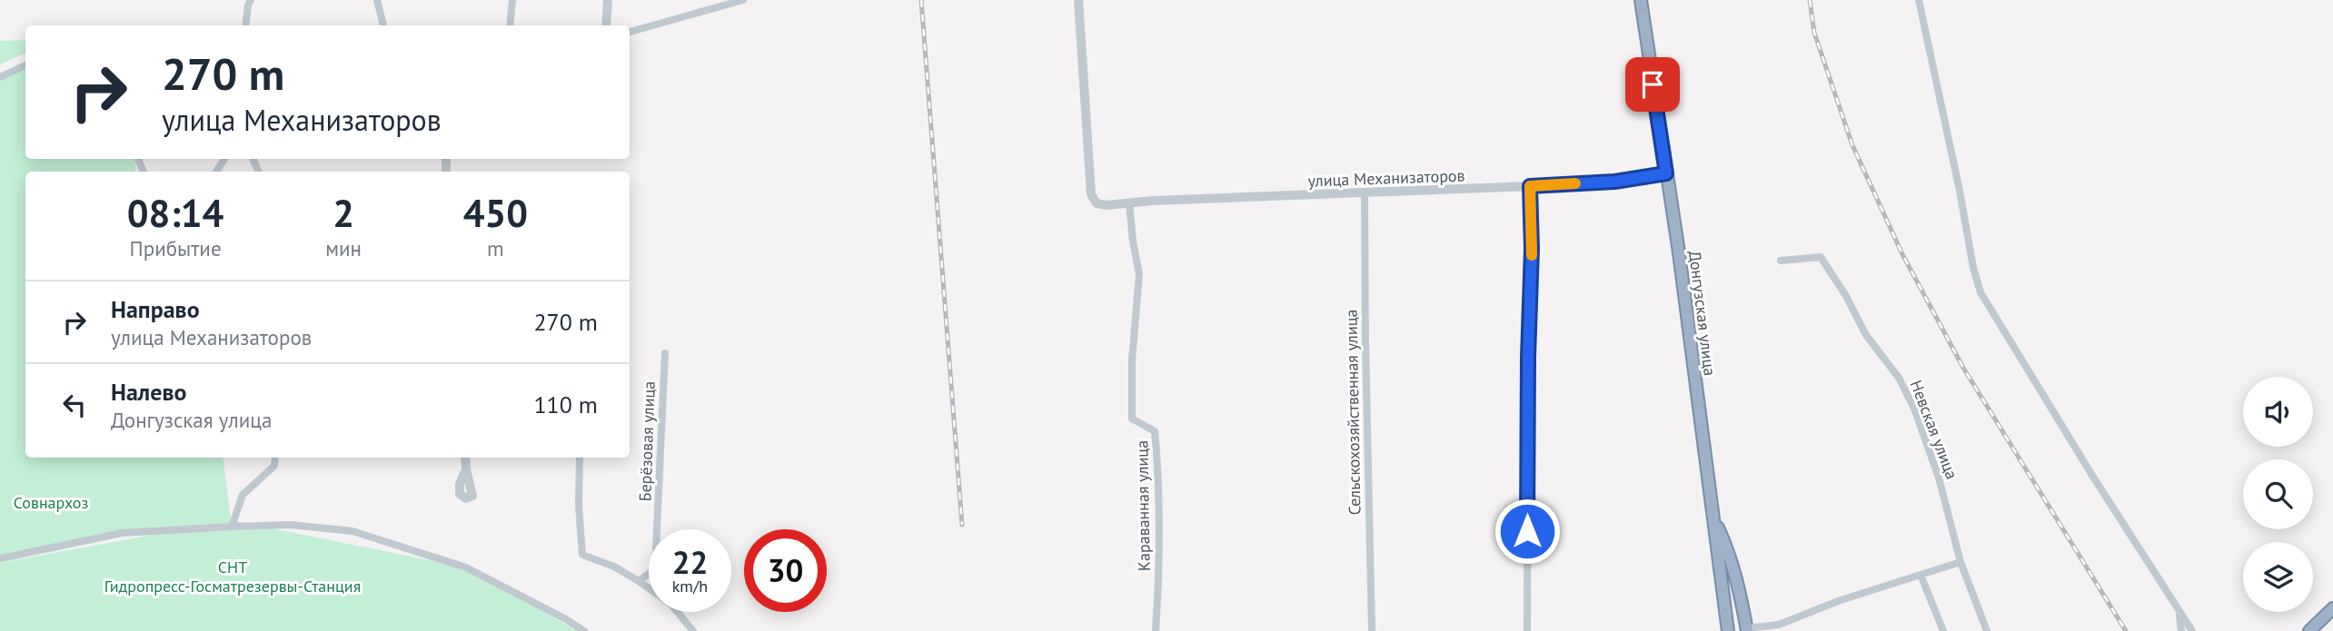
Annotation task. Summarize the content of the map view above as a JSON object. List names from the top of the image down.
{
  "streets": {
    "highway": ["Донгузская улица"],
    "street": [
      "улица Механизаторов",
      "Сельскохозяйственная улица",
      "Невская улица",
      "Берёзовая улица",
      "Караванная улица"
    ]
  },
  "crossings": [
    ["улица Механизаторов", "Донгузская улица"],
    ["улица Механизаторов", "Сельскохозяйственная улица"],
    ["улица Механизаторов", "Караванная улица"]
  ],
  "parks": ["Совнархоз", "СНТ Гидропресс-Госматрезервы-Станция"],
  "page": {
    "turn": ["270 m", "улица Механизаторов"],
    "eta": [
      "08:14",
      "Прибытие",
      "2",
      "мин",
      "450",
      "m"
    ],
    "list": [
      {
        "name": "Направо",
        "note": "улица Механизаторов",
        "value": "270 m"
      },
      {
        "name": "Налево",
        "note": "Донгузская улица",
        "value": "110 m"
      }
    ],
    "speed": "22 km/h",
    "limit": "30"
  }
}
